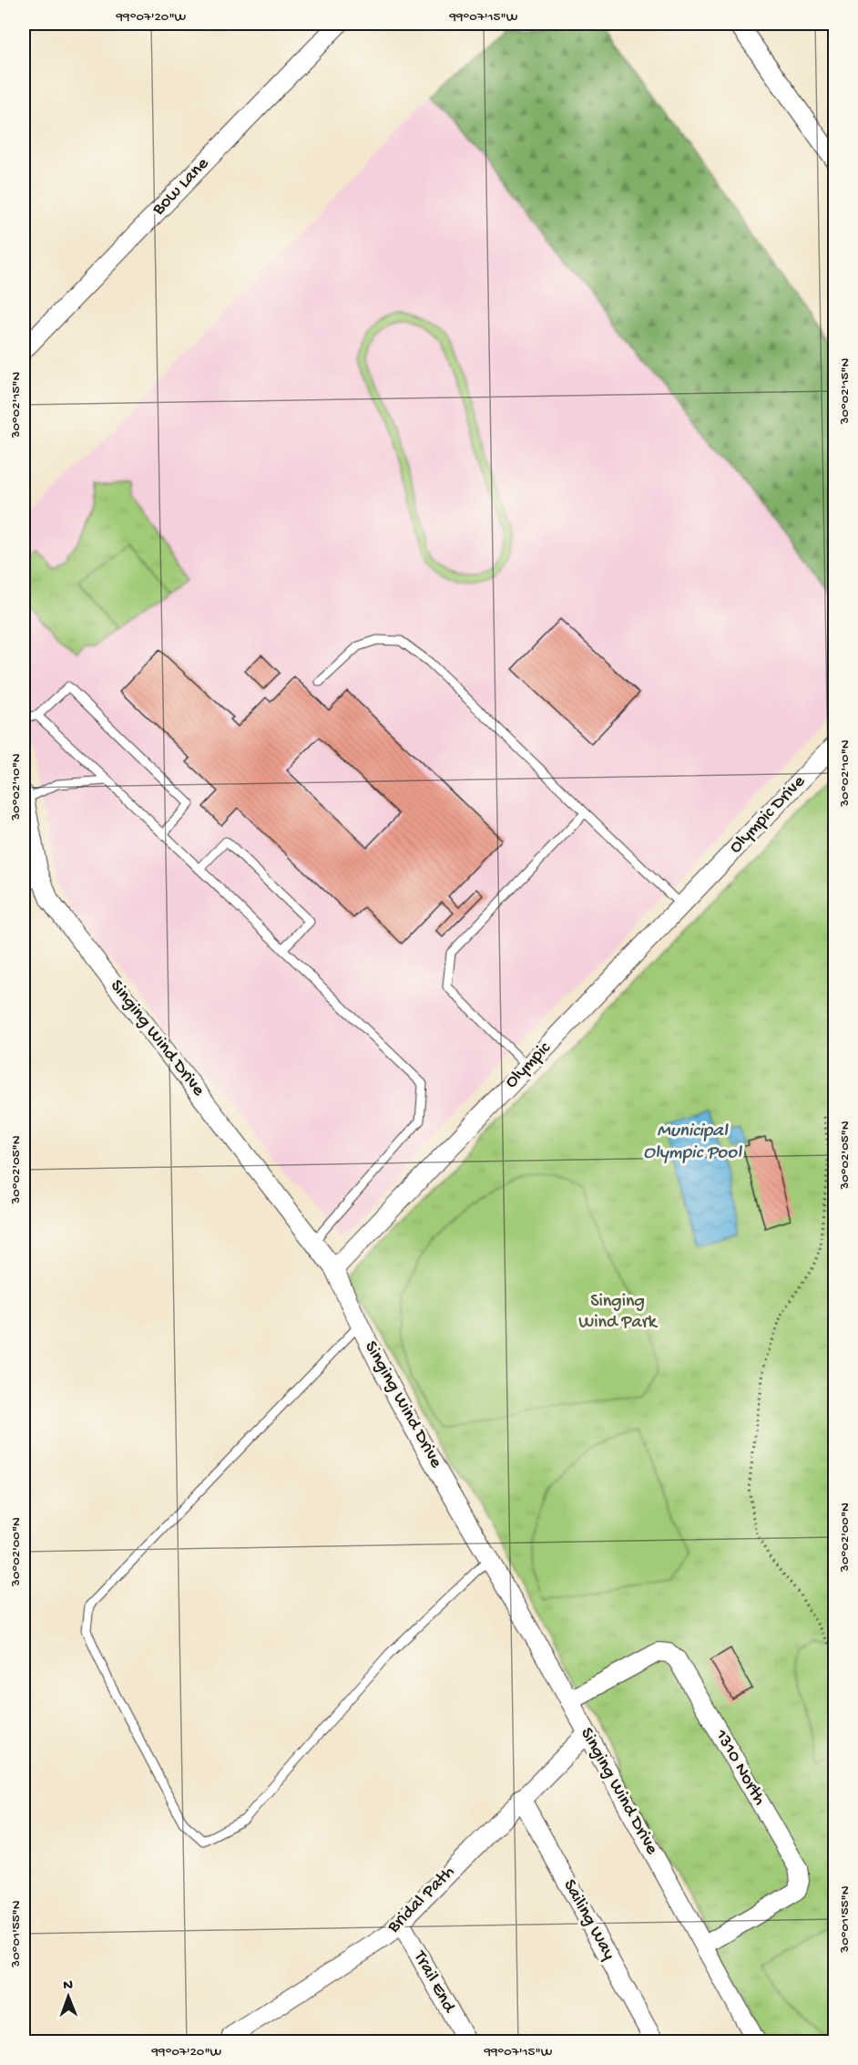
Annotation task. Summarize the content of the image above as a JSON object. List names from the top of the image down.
{
  "streets": {
    "street": [
      "Bow Lane",
      "Olympic Drive",
      "Singing Wind Drive",
      "Olympic",
      "1310 North",
      "Bridal Path",
      "Sailing Way",
      "Trail End"
    ]
  },
  "crossings": [
    ["Olympic Drive", "Olympic"],
    ["Singing Wind Drive", "Olympic"],
    ["Singing Wind Drive", "1310 North"],
    ["Singing Wind Drive", "Bridal Path"],
    ["Bridal Path", "Sailing Way"],
    ["Bridal Path", "Trail End"]
  ],
  "water": ["Municipal Olympic Pool"],
  "parks": ["Singing Wind Park"],
  "north": "top",
  "coordinates": [
    "99°07'20\"W",
    "99°07'15\"W",
    "30°02'15\"N",
    "30°02'10\"N",
    "30°02'05\"N",
    "30°02'00\"N",
    "30°01'55\"N"
  ]
}
